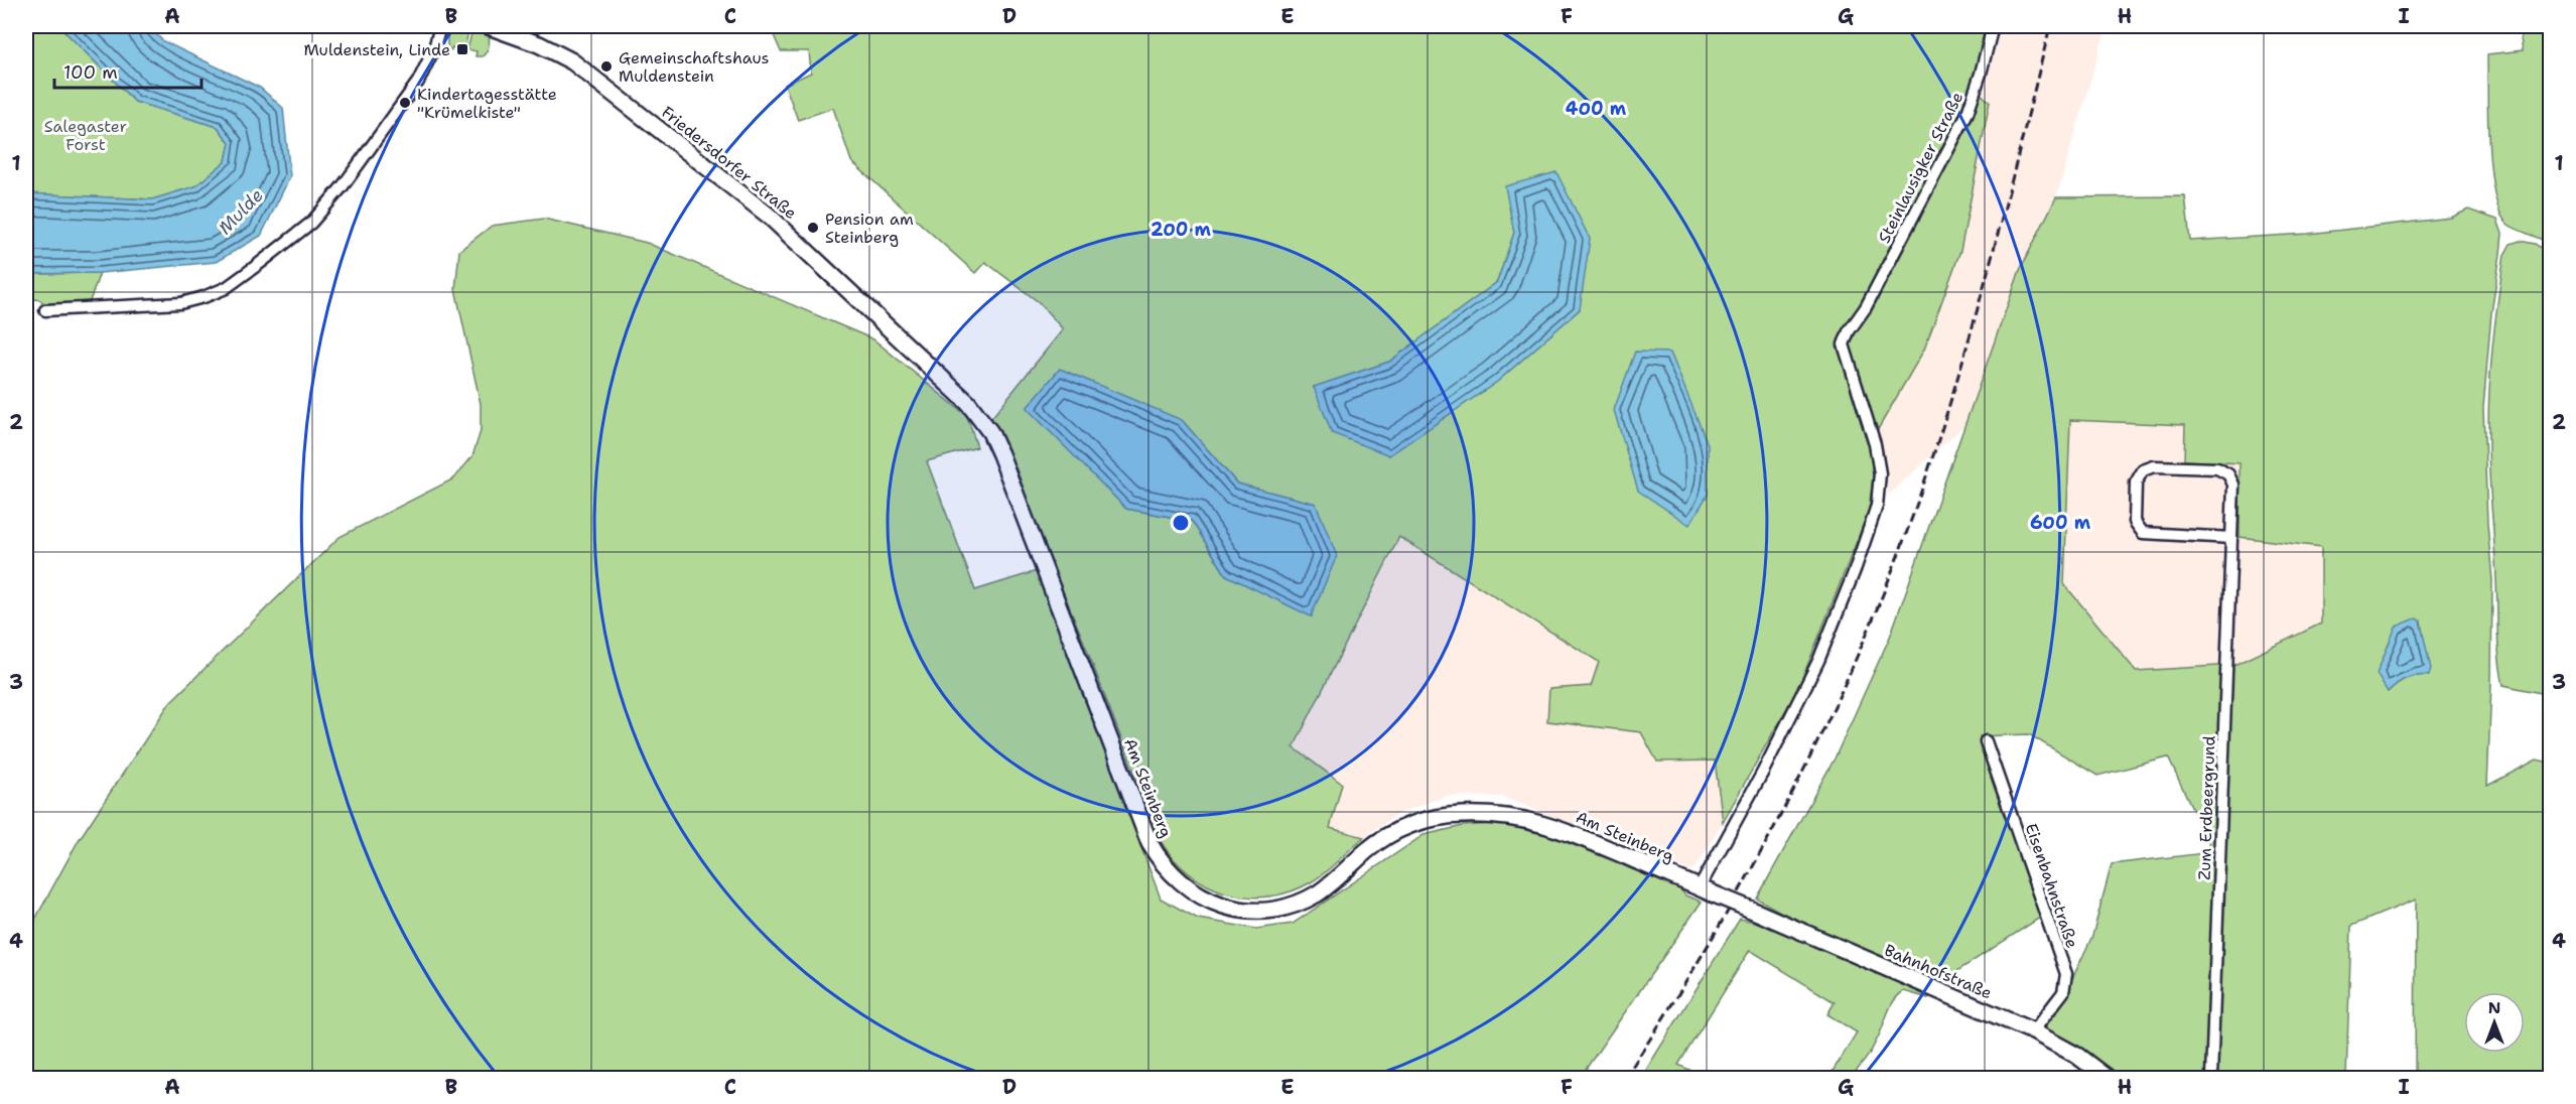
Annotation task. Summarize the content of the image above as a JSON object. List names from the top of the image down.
{
  "streets": {
    "main road": ["Friedersdorfer Straße", "Am Steinberg", "Bahnhofstraße"],
    "street": ["Steinlausigker Straße", "Zum Erdbeergrund", "Eisenbahnstraße"]
  },
  "crossings": [
    ["Friedersdorfer Straße", "Am Steinberg"],
    ["Steinlausigker Straße", "Am Steinberg"],
    ["Am Steinberg", "Bahnhofstraße"],
    ["Eisenbahnstraße", "Bahnhofstraße"]
  ],
  "water": ["Mulde"],
  "parks": ["Salegaster Forst"],
  "places": {
    "transit": ["Muldenstein, Linde"],
    "other": ["Gemeinschaftshaus Muldenstein", "Kindertagesstätte \"Krümelkiste\"", "Pension am Steinberg"]
  },
  "scale_bar": "100 m",
  "north": "top",
  "grid": {
    "columns": [
      "A",
      "B",
      "C",
      "D",
      "E",
      "F",
      "G",
      "H",
      "I"
    ],
    "rows": [
      "1",
      "2",
      "3",
      "4"
    ]
  },
  "rings": ["400 m", "200 m", "600 m"]
}
